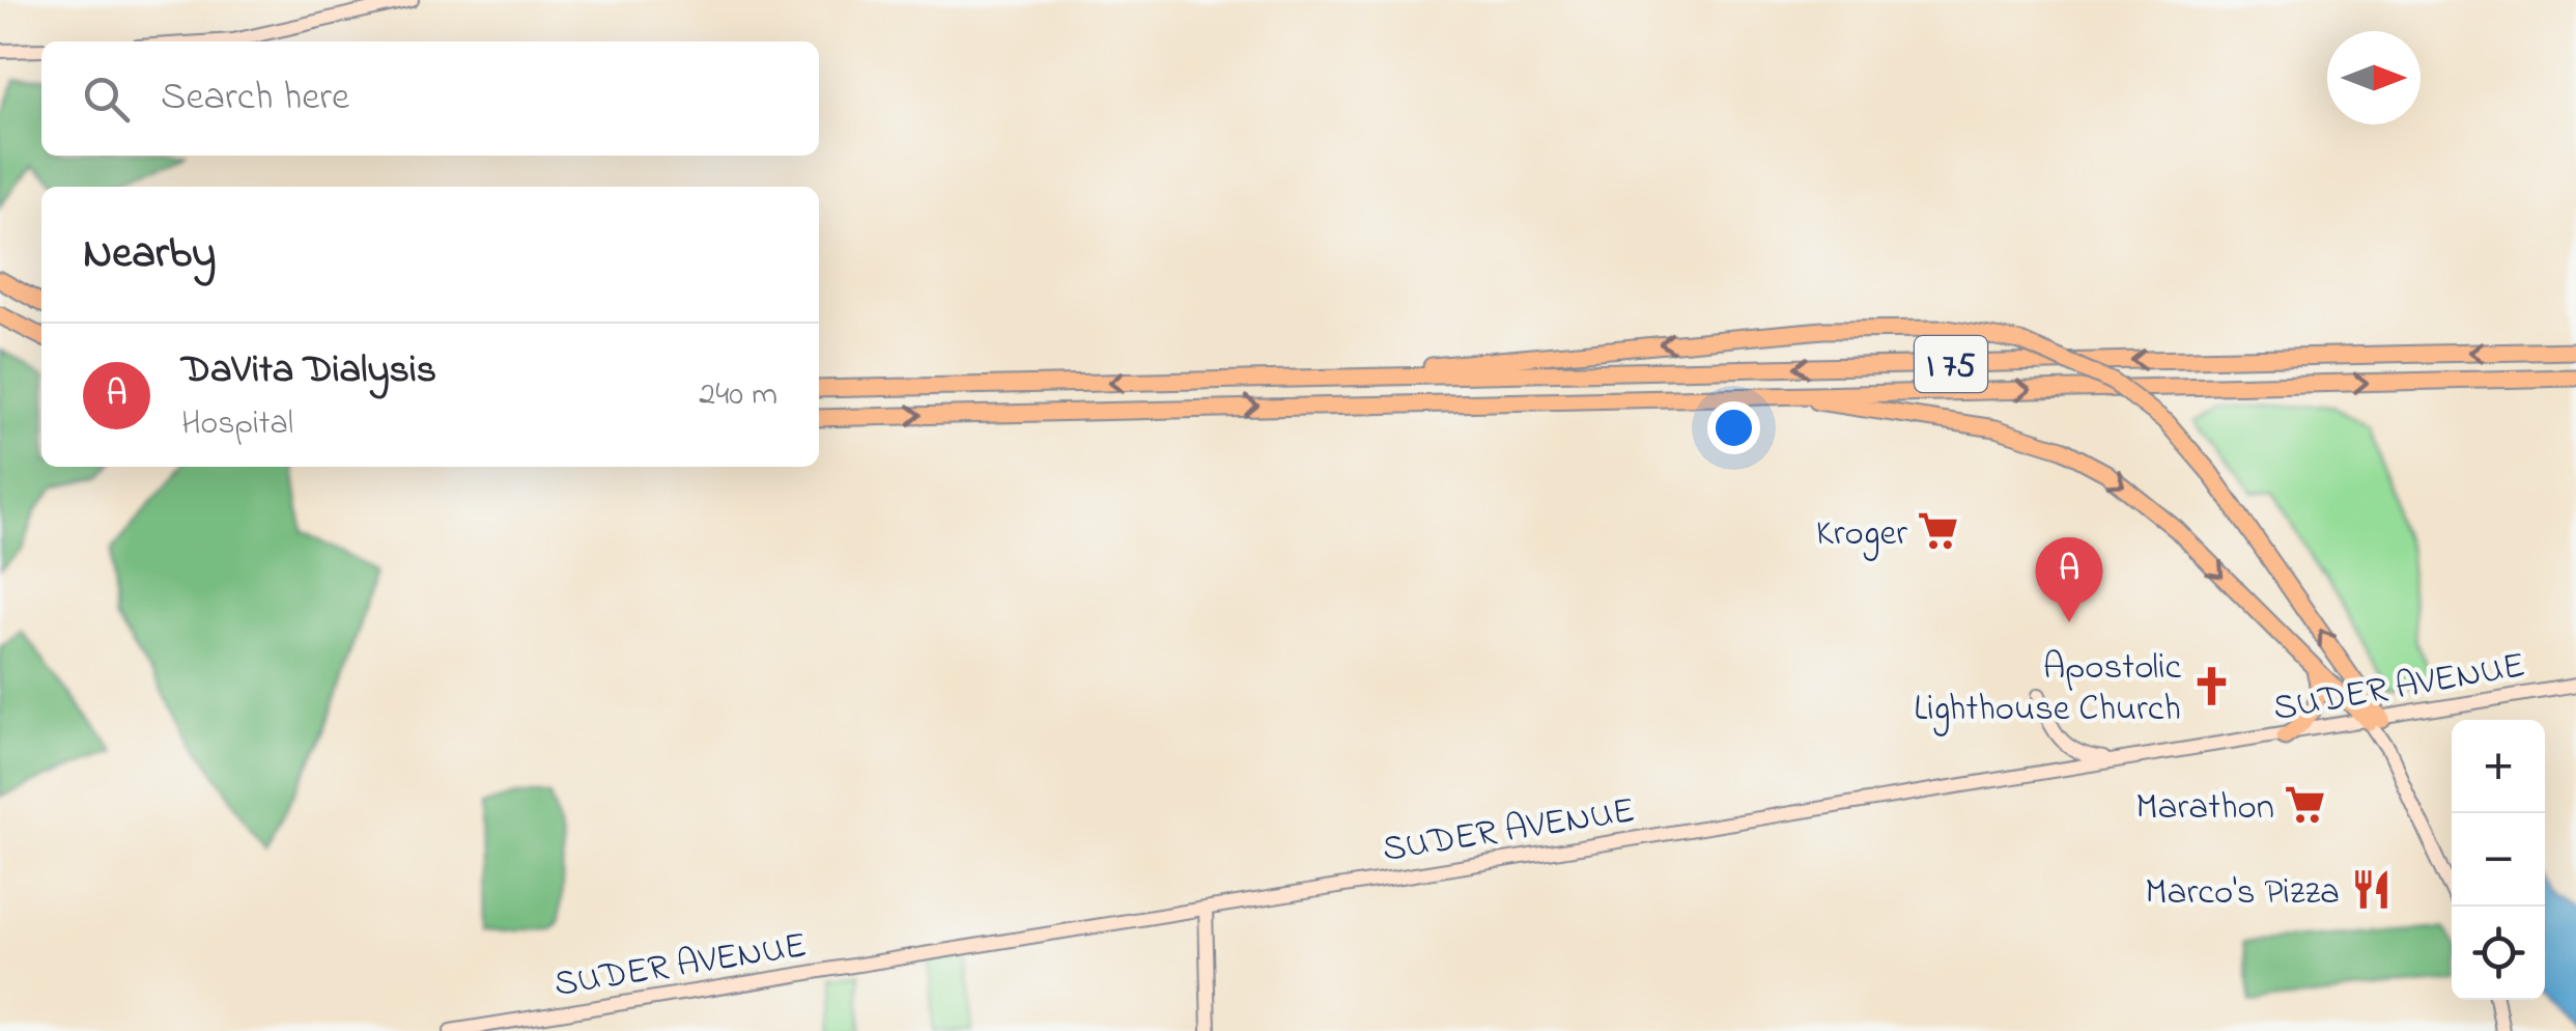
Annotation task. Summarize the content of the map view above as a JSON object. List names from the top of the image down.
{
  "streets": {
    "highway": ["I 75"],
    "street": ["SUDER AVENUE"]
  },
  "places": {
    "supermarket": ["Kroger", "Marathon"],
    "church": ["Apostolic Lighthouse Church"],
    "restaurant": ["Marco's Pizza"]
  },
  "north": "right",
  "page": {
    "search": "Search here",
    "heading": "Nearby",
    "list": [
      {
        "mark": "A",
        "name": "DaVita Dialysis",
        "note": "Hospital",
        "value": "240 m"
      }
    ],
    "pins": "A",
    "map_buttons": ["+", "−"]
  }
}
